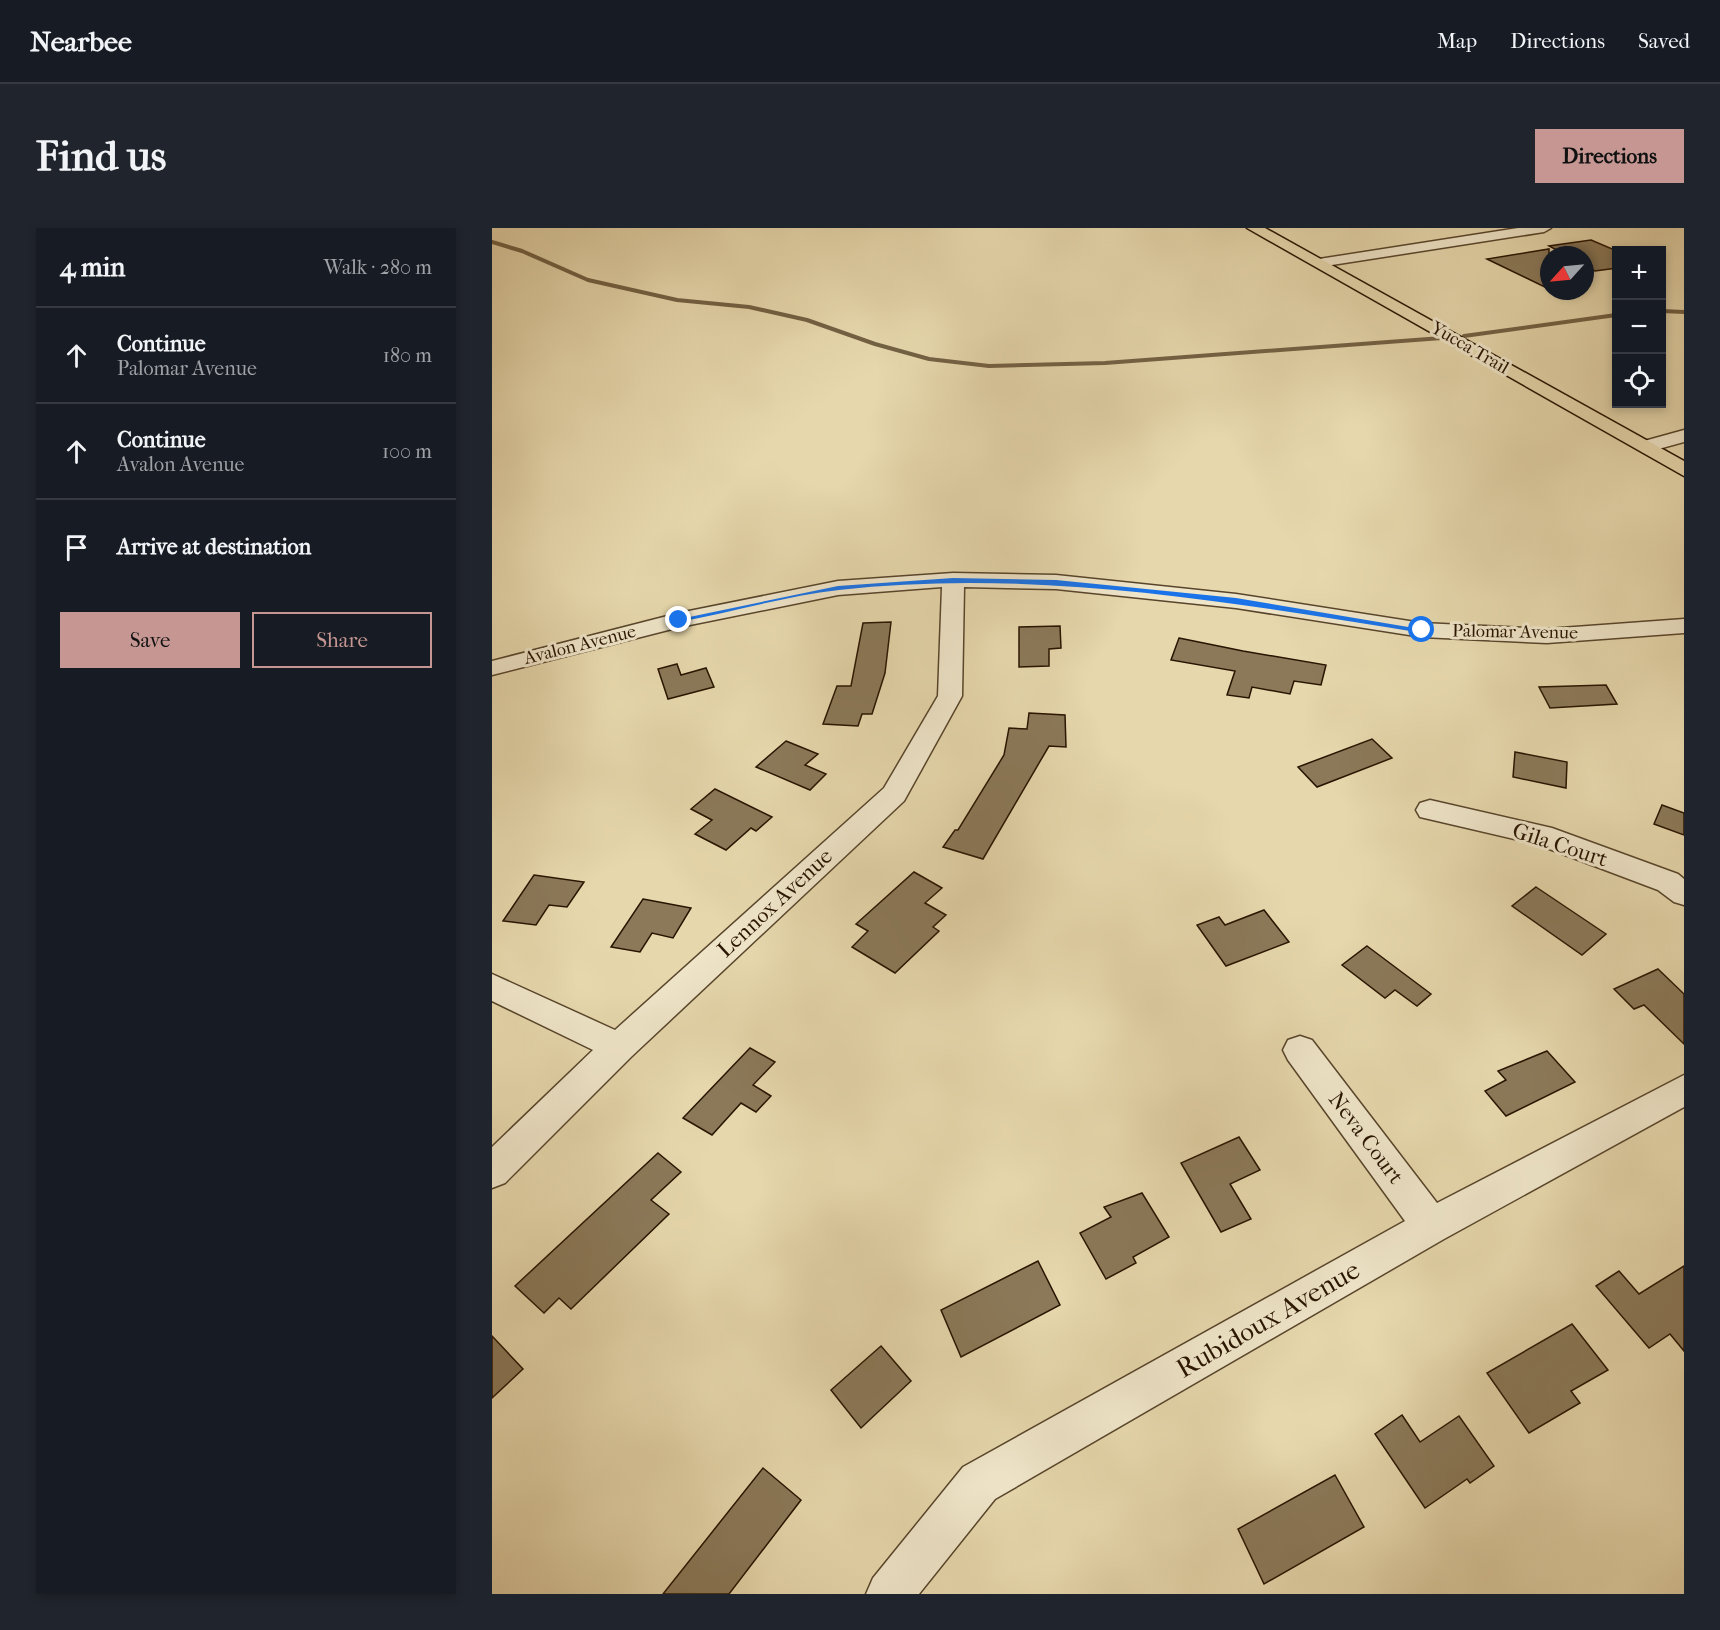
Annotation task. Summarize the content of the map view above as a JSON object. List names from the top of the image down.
{
  "streets": {
    "main road": ["Yucca Trail"],
    "street": [
      "Palomar Avenue",
      "Avalon Avenue",
      "Gila Court",
      "Lennox Avenue",
      "Neva Court",
      "Rubidoux Avenue"
    ]
  },
  "crossings": [
    ["Palomar Avenue", "Avalon Avenue"],
    ["Palomar Avenue", "Lennox Avenue"],
    ["Avalon Avenue", "Lennox Avenue"],
    ["Neva Court", "Rubidoux Avenue"]
  ],
  "north": "bottom left",
  "page": {
    "header": "Nearbee",
    "nav": ["Map", "Directions", "Saved"],
    "buttons": [
      "Directions",
      ["Save", "Share"]
    ],
    "title": "Find us",
    "heading": ["4 min", "Walk · 280 m"],
    "map_buttons": ["+", "−"],
    "list": [
      ["Continue", "Palomar Avenue", "180 m"],
      ["Continue", "Avalon Avenue", "100 m"],
      "Arrive at destination"
    ]
  }
}
